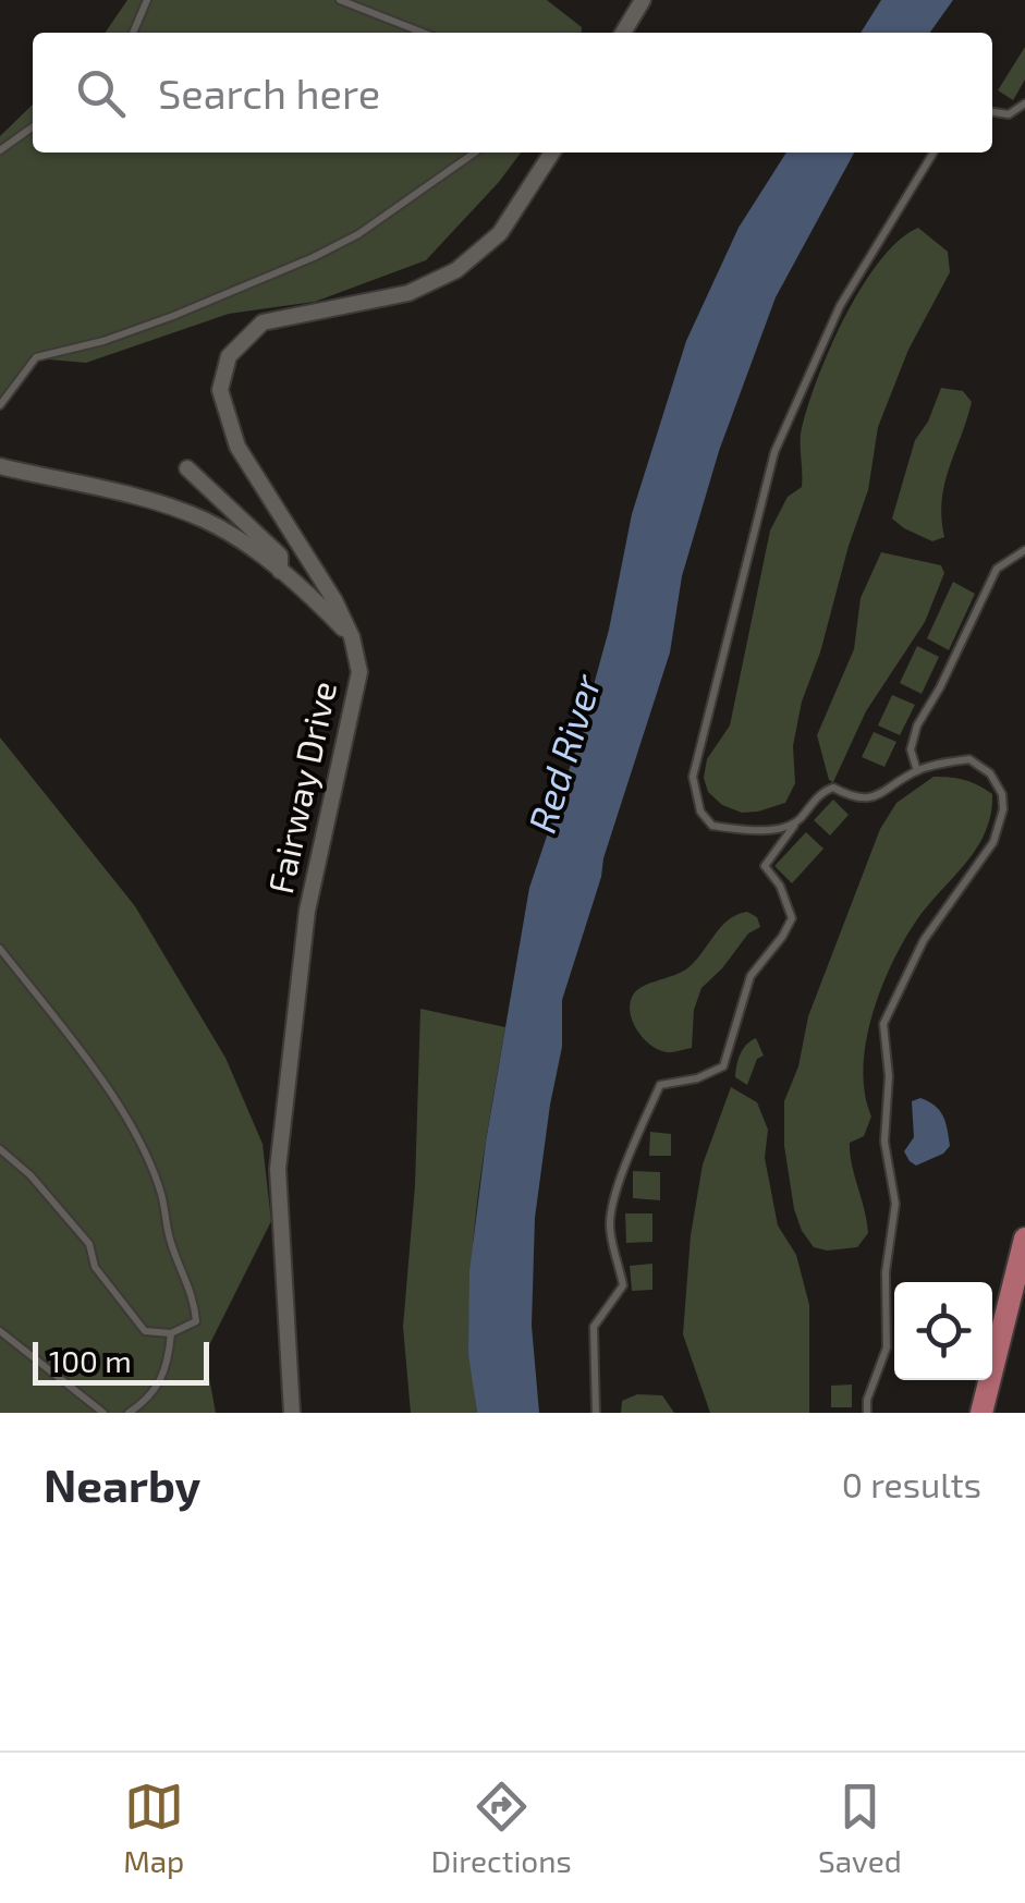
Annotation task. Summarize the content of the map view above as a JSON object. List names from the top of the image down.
{
  "streets": {
    "street": ["Fairway Drive"]
  },
  "water": ["Red River"],
  "scale_bar": "100 m",
  "page": {
    "search": "Search here",
    "scale": "100 m",
    "heading": ["Nearby", "0 results"],
    "nav": ["Map", "Directions", "Saved"]
  }
}
